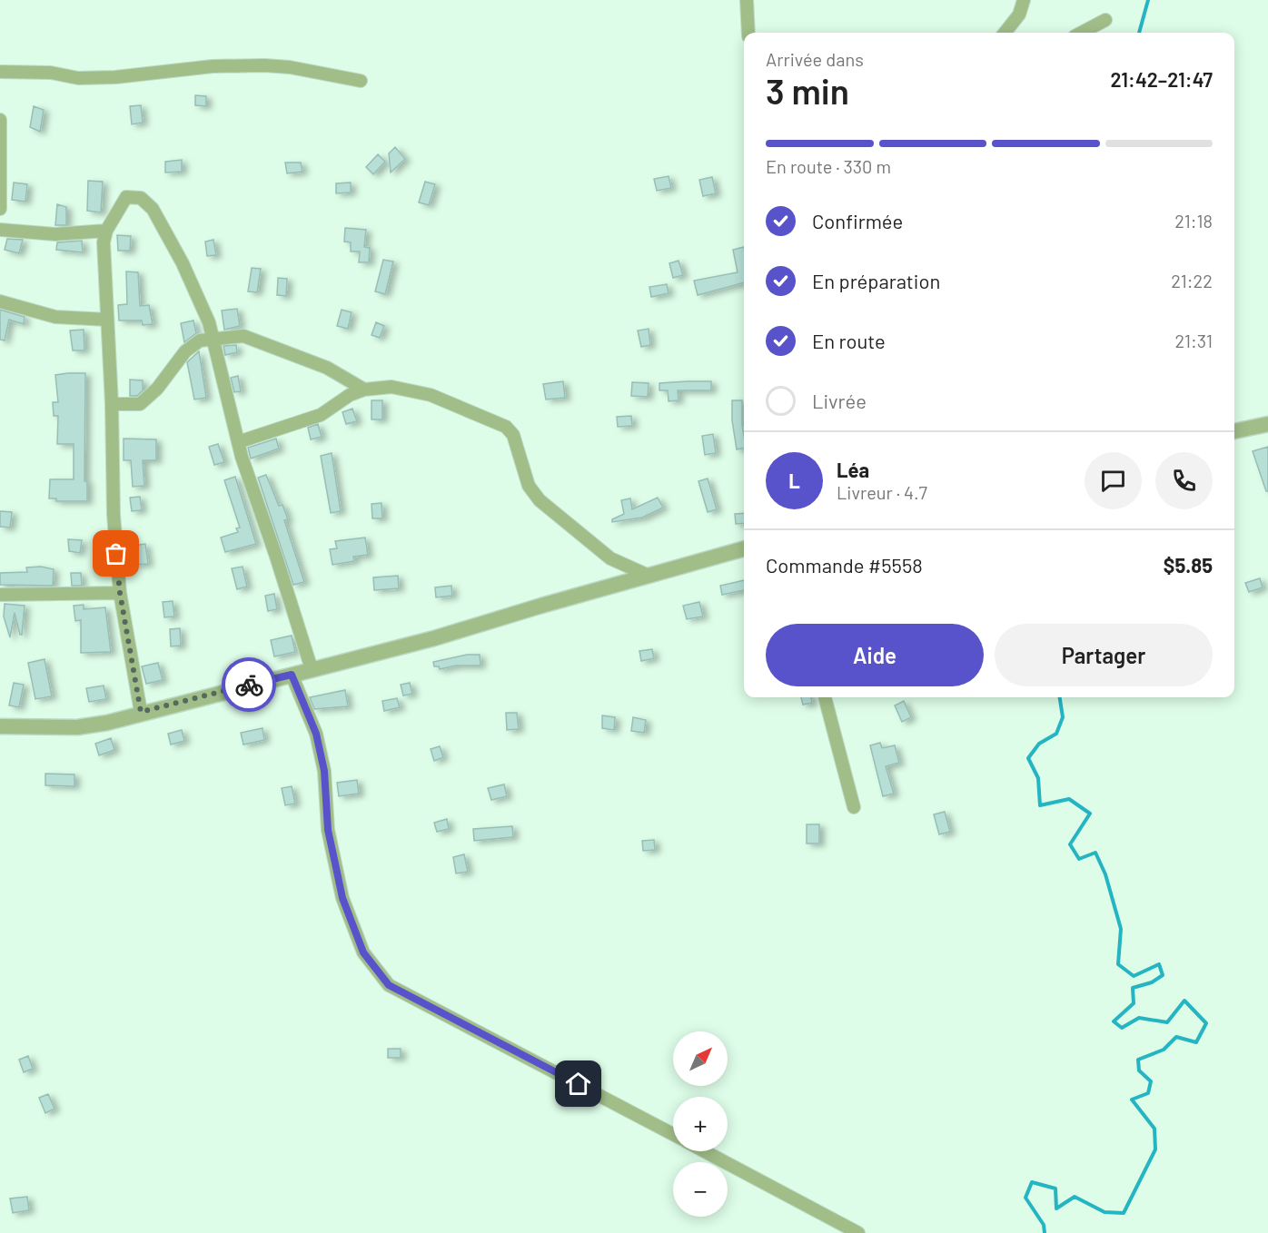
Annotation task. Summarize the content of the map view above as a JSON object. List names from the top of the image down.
{
  "north": "top right",
  "page": {
    "heading": ["3 min", "Arrivée dans", "21:42–21:47"],
    "panel": [
      "Léa",
      "Livreur · 4.7",
      "Commande #5558",
      "$5.85"
    ],
    "bar": "En route · 330 m",
    "list": [
      ["Confirmée", "21:18"],
      ["En préparation", "21:22"],
      ["En route", "21:31"],
      "Livrée"
    ],
    "round": "L",
    "buttons": ["Aide", "Partager"],
    "map_buttons": ["+", "−"]
  }
}
